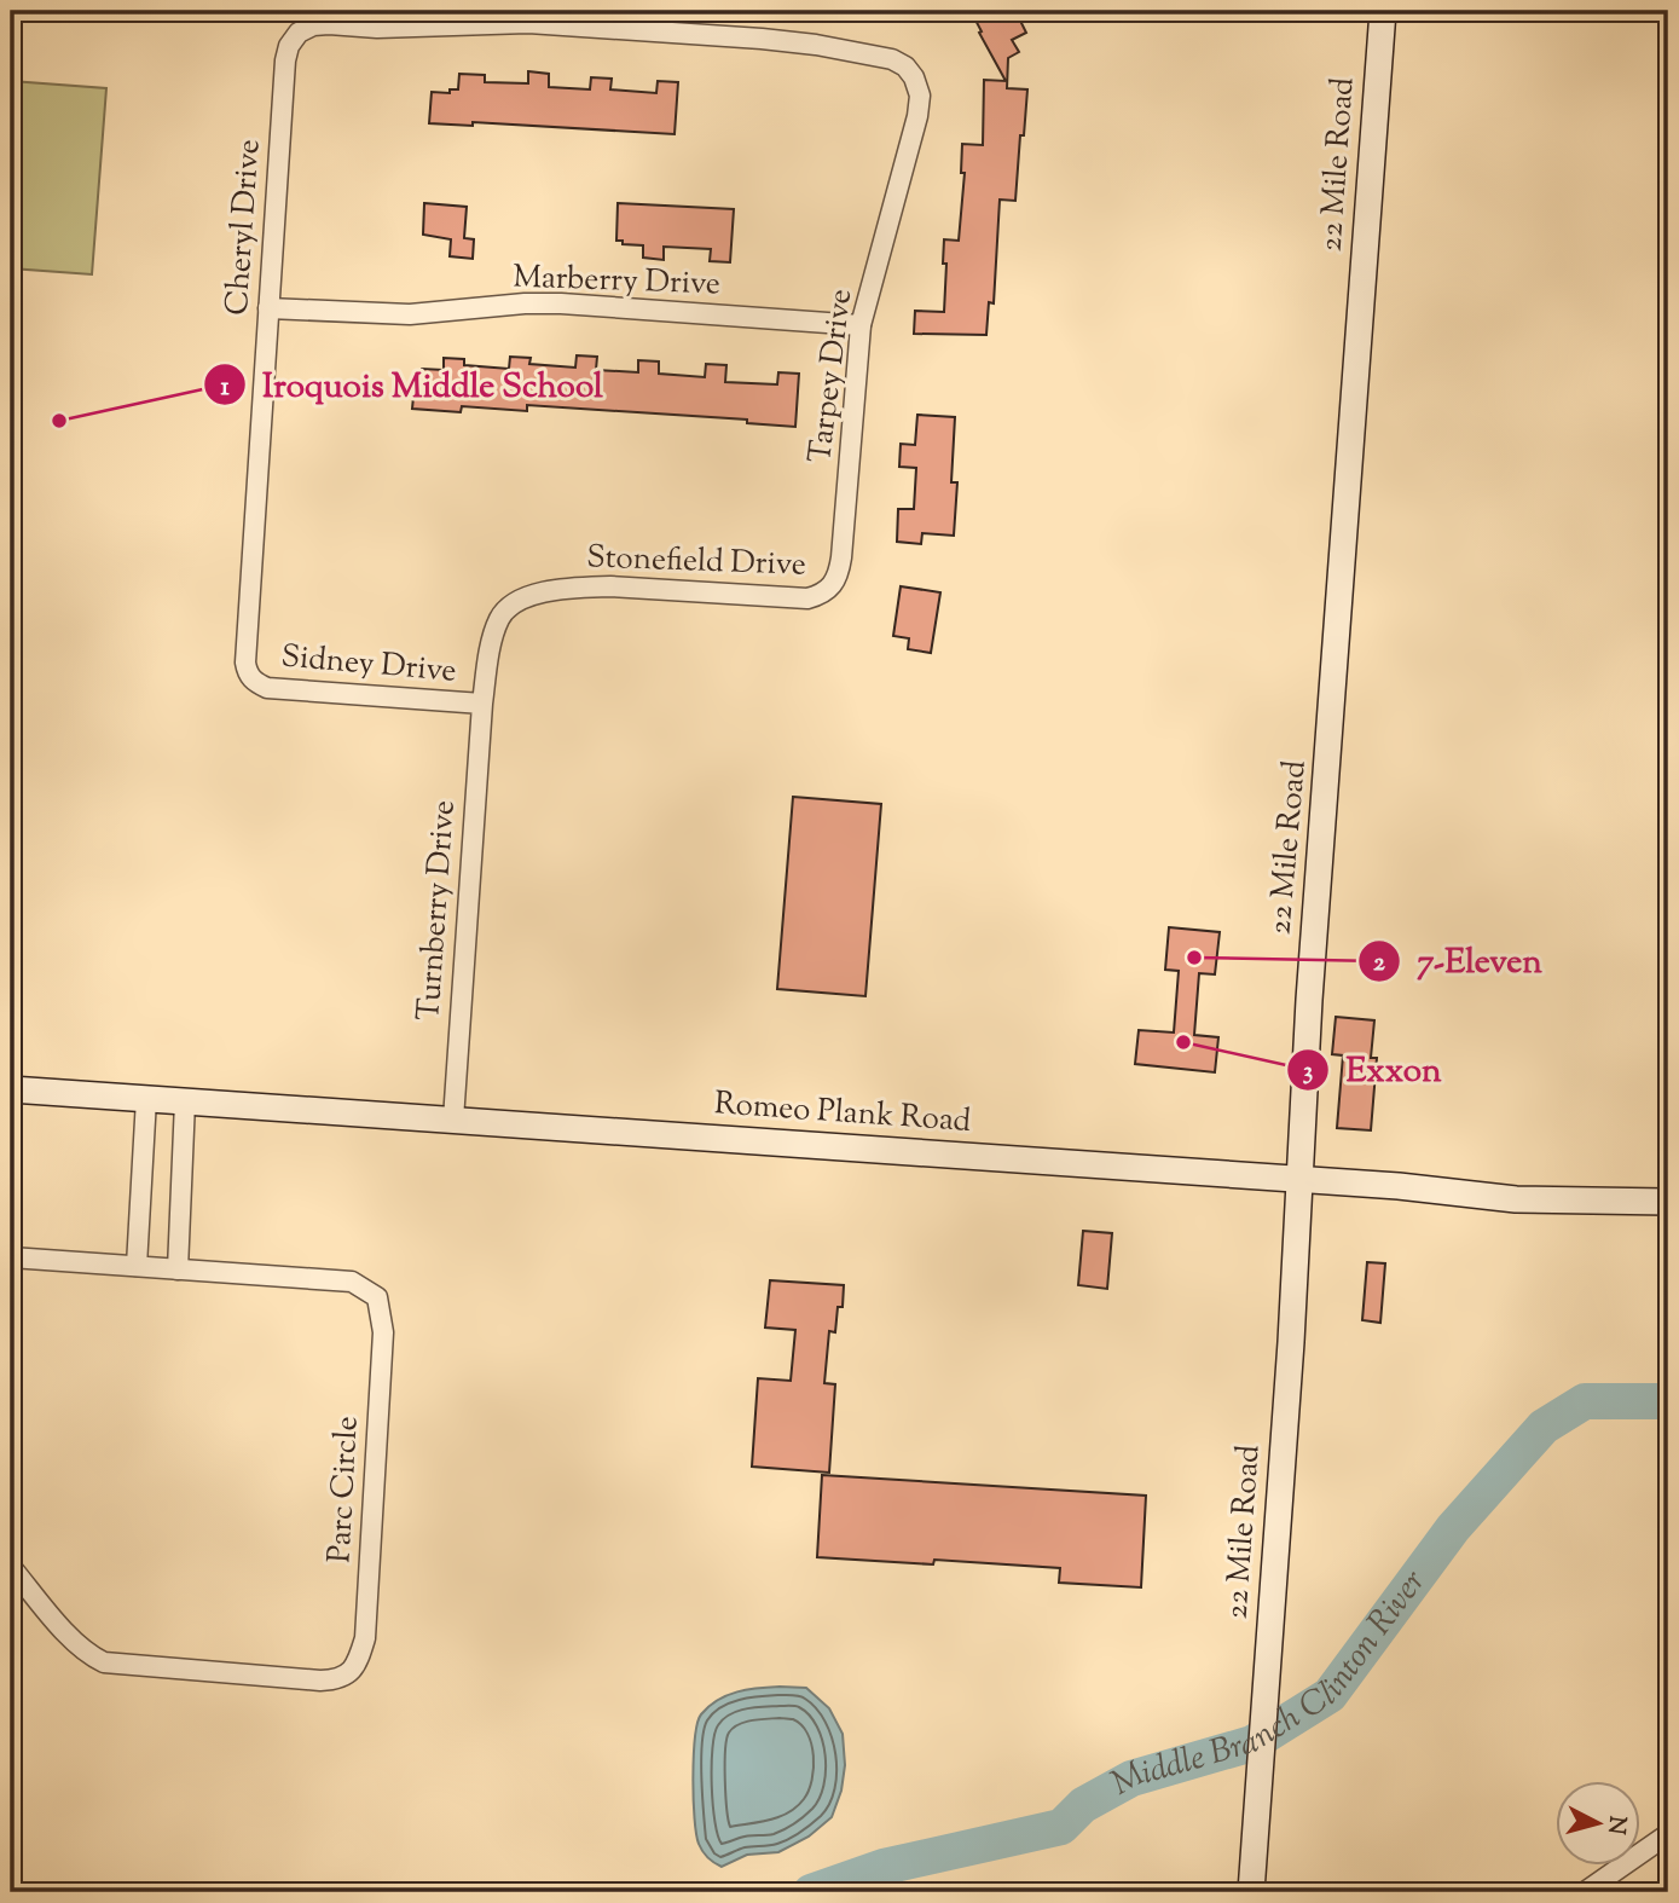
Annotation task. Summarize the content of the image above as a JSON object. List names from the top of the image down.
{
  "streets": {
    "street": [
      "22 Mile Road",
      "Cheryl Drive",
      "Marberry Drive",
      "Tarpey Drive",
      "Stonefield Drive",
      "Sidney Drive",
      "Turnberry Drive",
      "Romeo Plank Road",
      "Parc Circle"
    ]
  },
  "crossings": [
    ["22 Mile Road", "Romeo Plank Road"],
    ["Cheryl Drive", "Marberry Drive"],
    ["Cheryl Drive", "Tarpey Drive"],
    ["Cheryl Drive", "Sidney Drive"],
    ["Marberry Drive", "Tarpey Drive"],
    ["Tarpey Drive", "Stonefield Drive"],
    ["Stonefield Drive", "Sidney Drive"],
    ["Stonefield Drive", "Turnberry Drive"],
    ["Sidney Drive", "Turnberry Drive"],
    ["Turnberry Drive", "Romeo Plank Road"]
  ],
  "water": ["Middle Branch Clinton River"],
  "places": ["Iroquois Middle School", "7-Eleven", "Exxon"],
  "north": "right"
}
